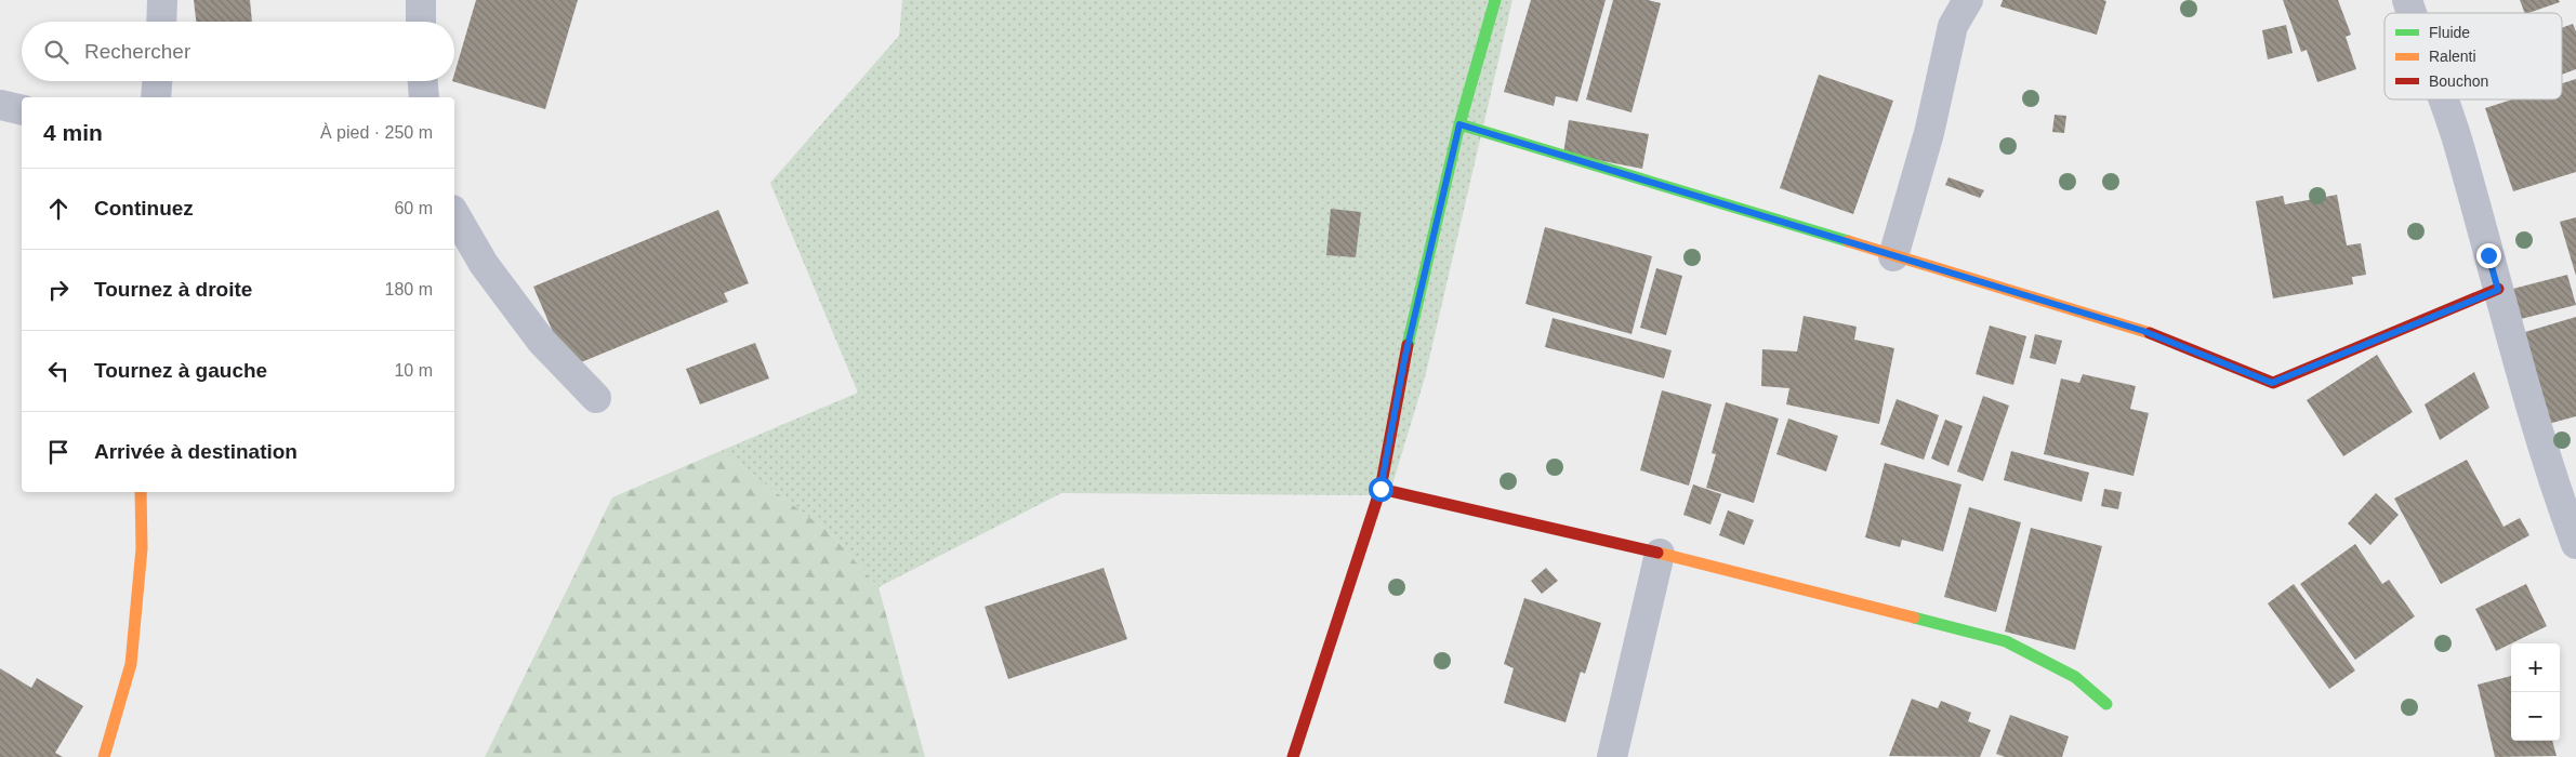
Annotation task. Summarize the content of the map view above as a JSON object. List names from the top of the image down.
{
  "legend": ["Fluide", "Ralenti", "Bouchon"],
  "page": {
    "search": "Rechercher",
    "heading": ["4 min", "À pied · 250 m"],
    "list": [
      ["Continuez", "60 m"],
      ["Tournez à droite", "180 m"],
      ["Tournez à gauche", "10 m"],
      "Arrivée à destination"
    ],
    "map_buttons": ["+", "−"]
  }
}
